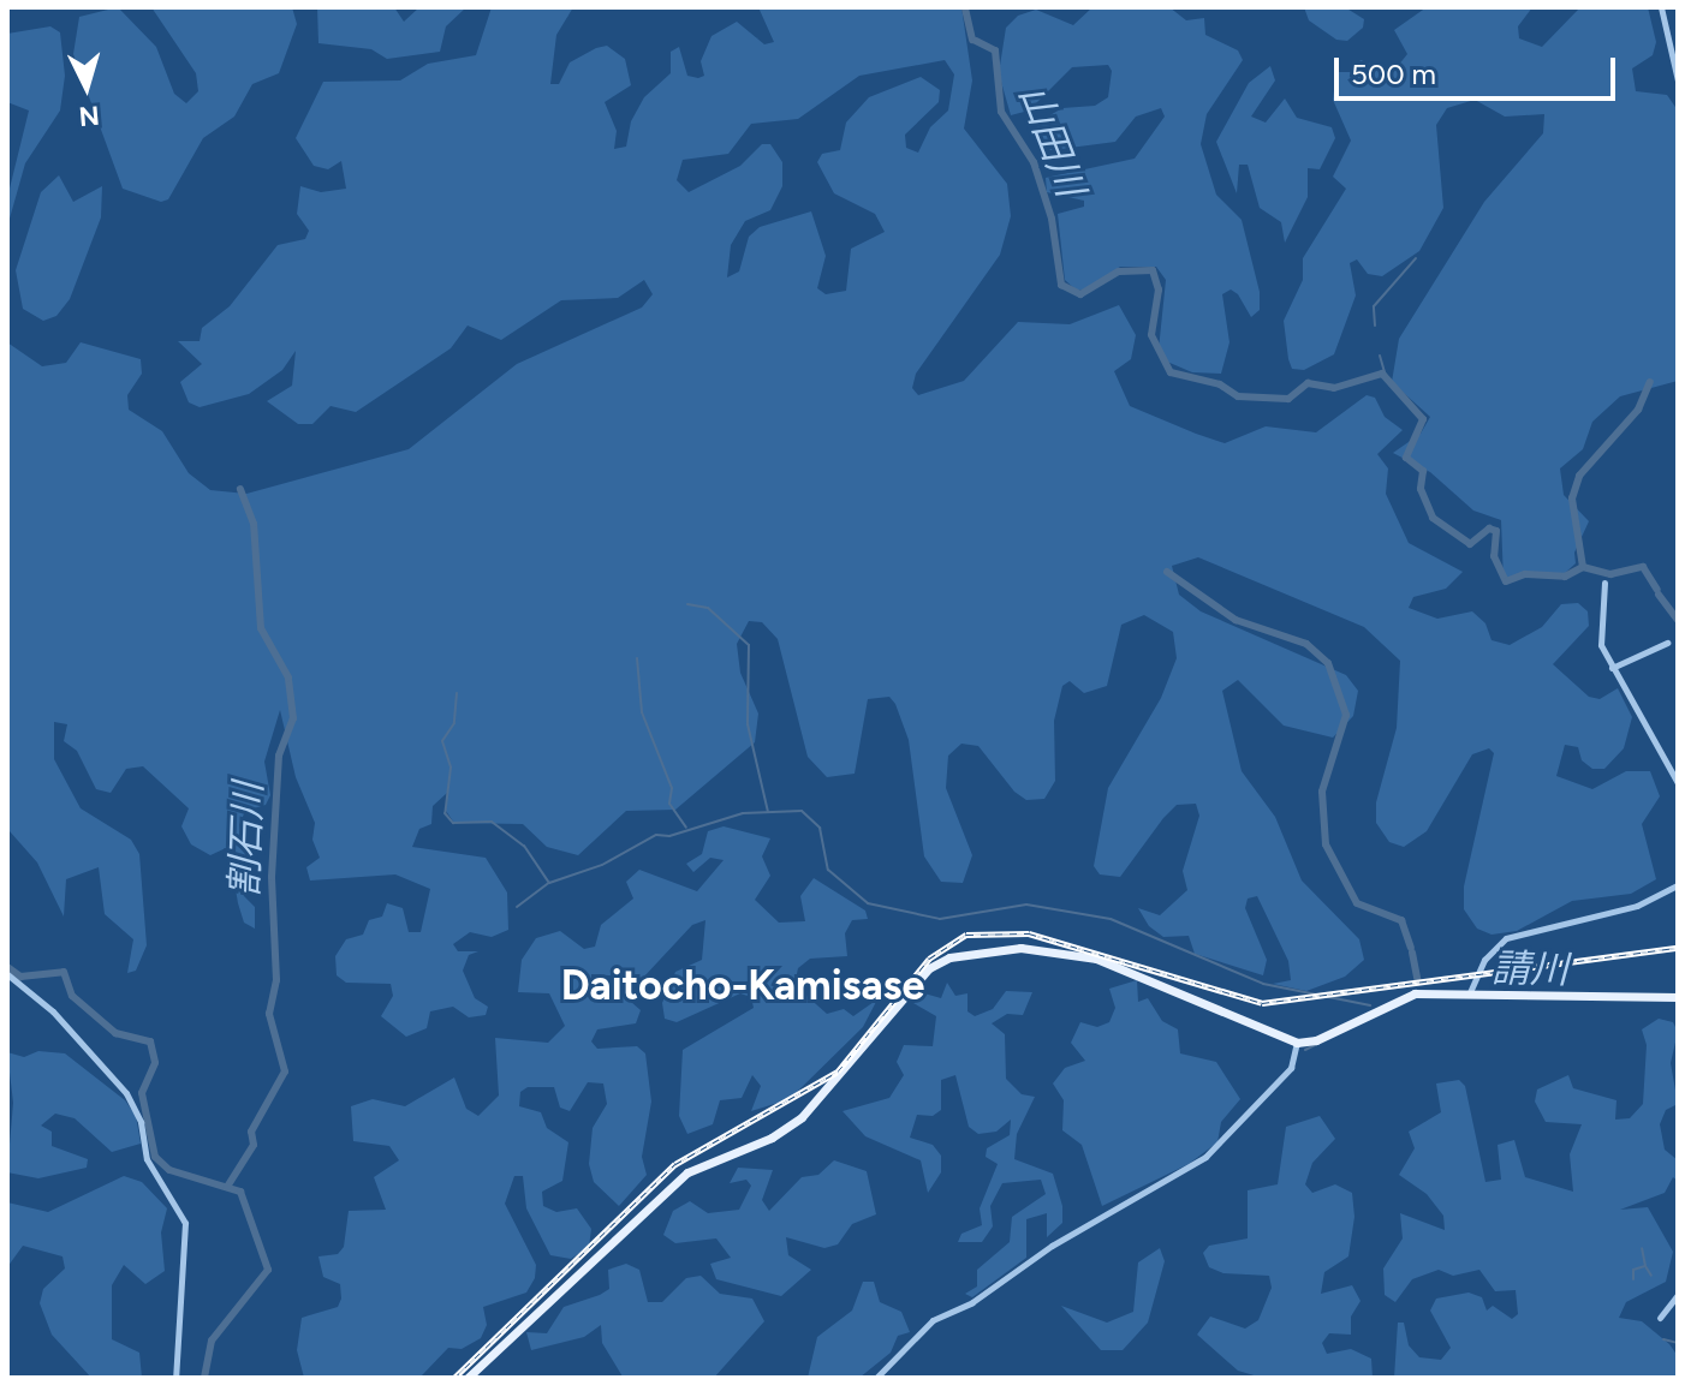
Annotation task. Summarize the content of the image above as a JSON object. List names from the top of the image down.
{
  "districts": ["Daitocho-Kamisase"],
  "water": ["山田川", "割石川", "請川"],
  "scale_bar": "500 m",
  "north": "bottom"
}
